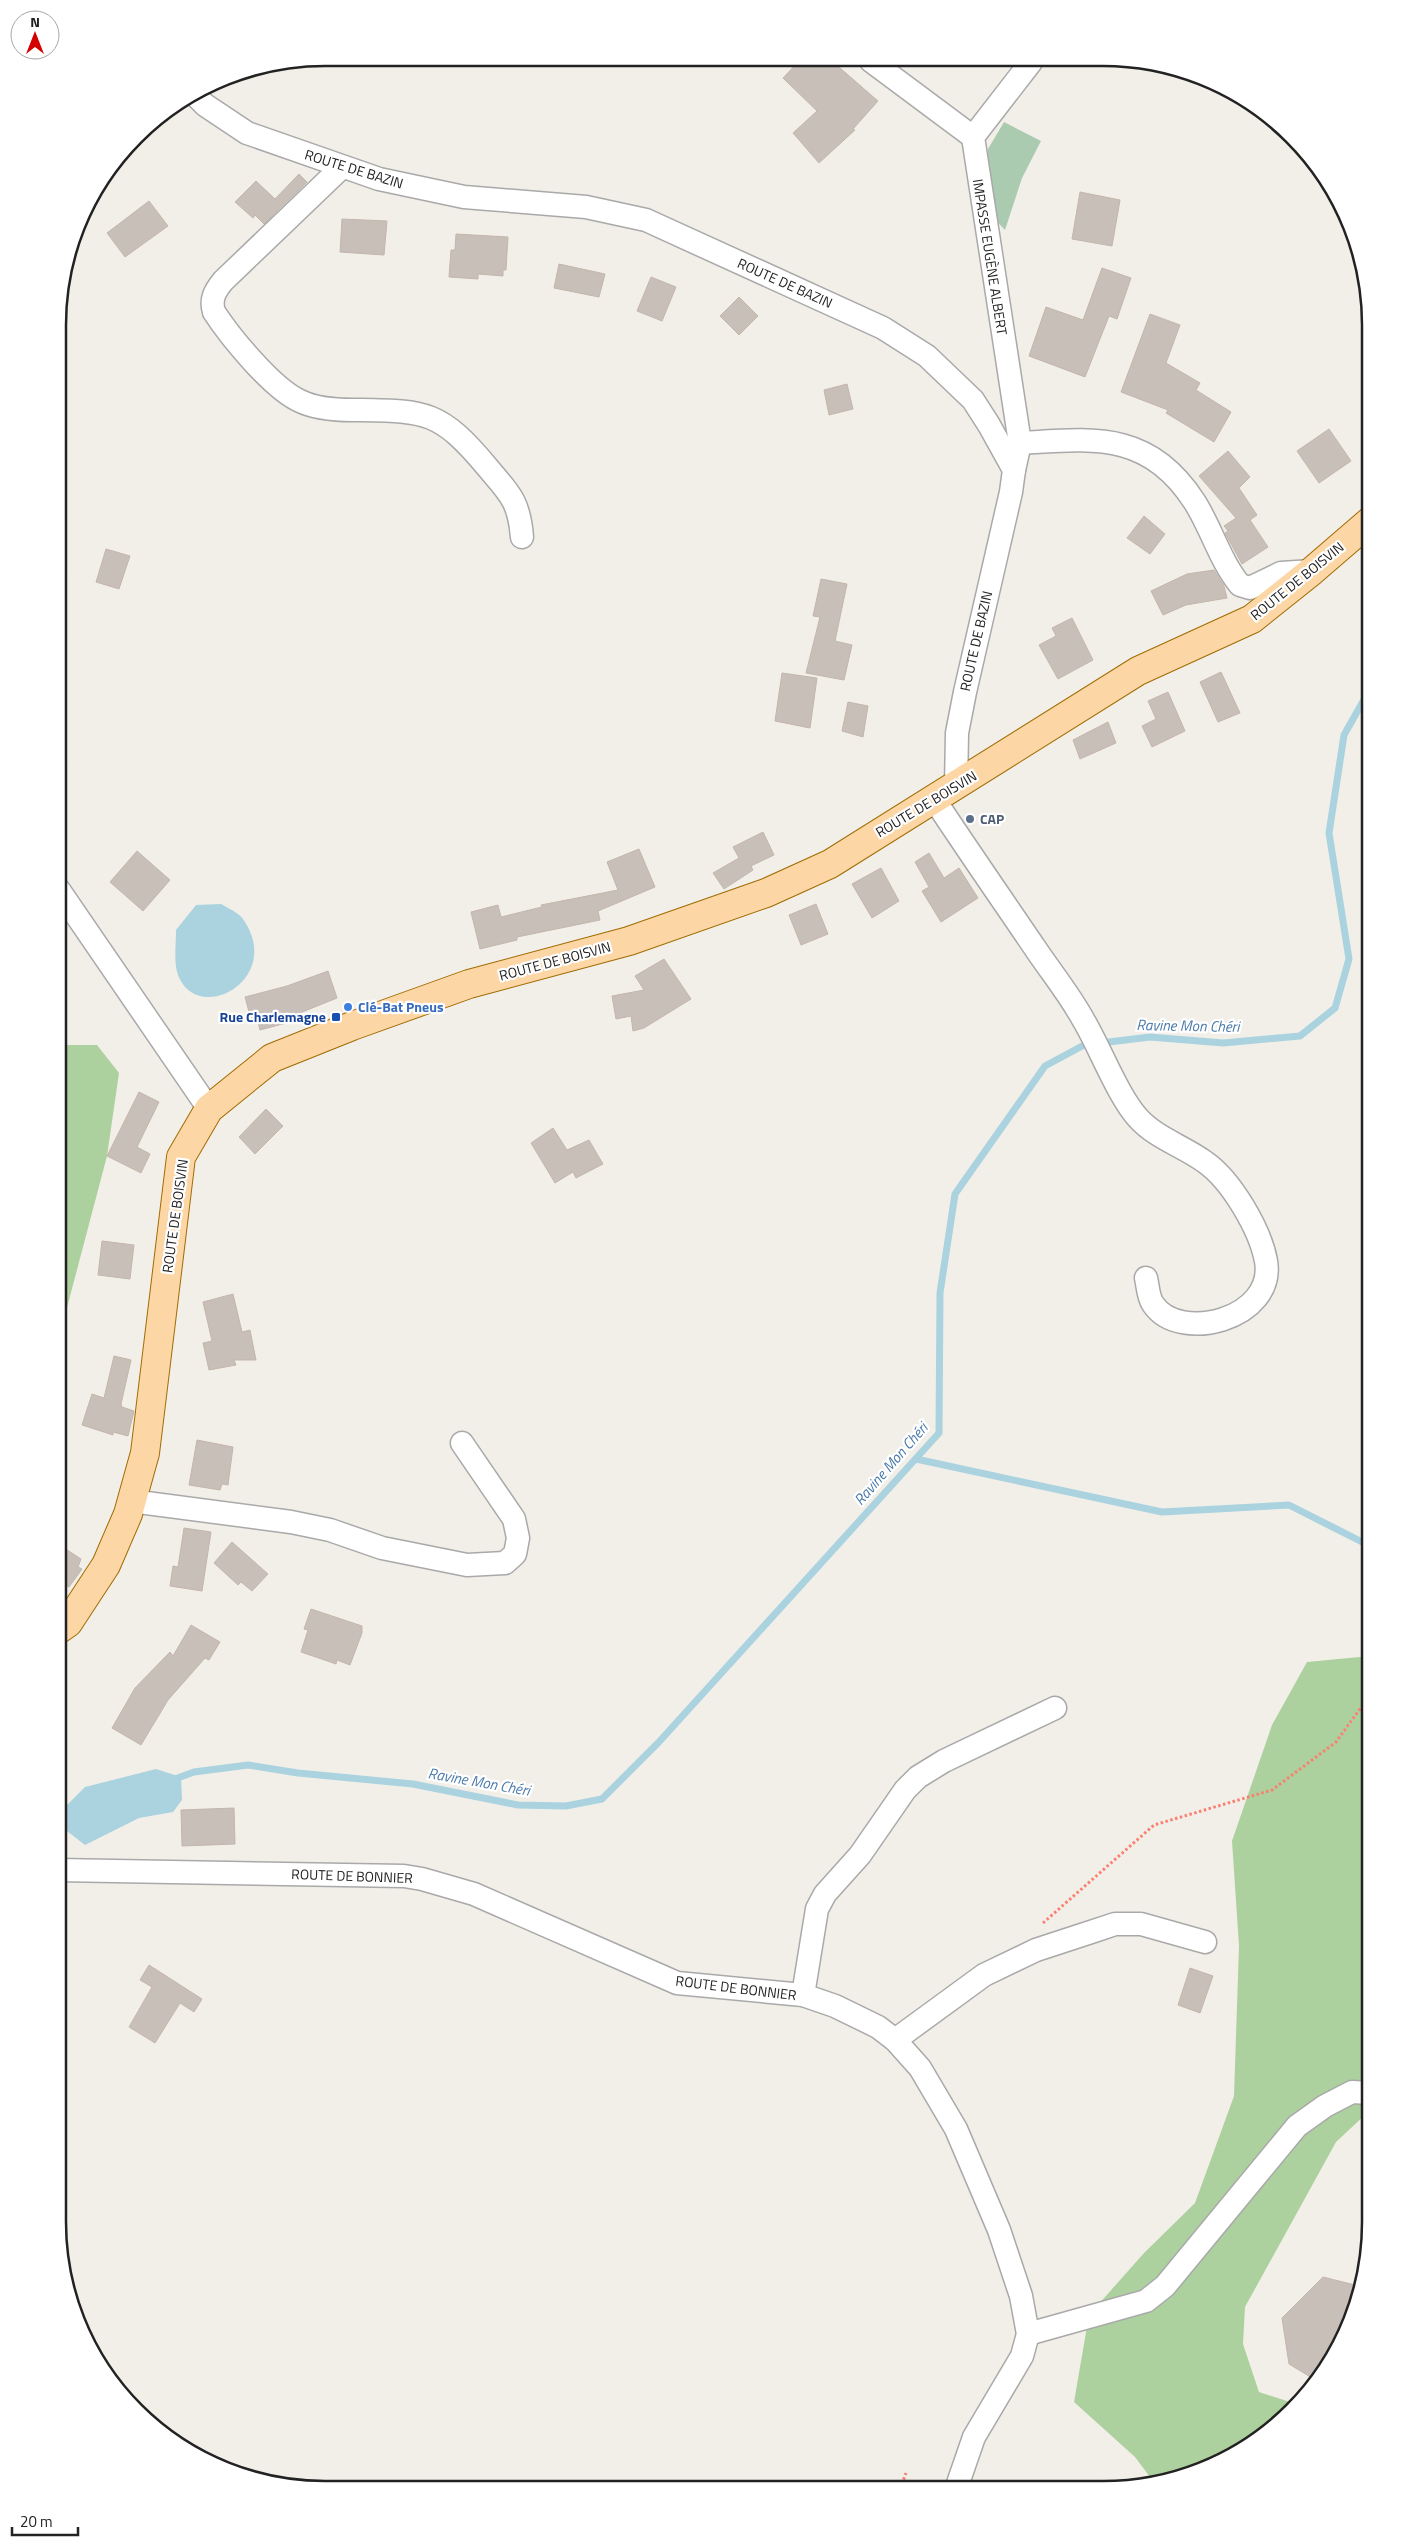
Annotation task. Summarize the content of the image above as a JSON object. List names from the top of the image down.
{
  "streets": {
    "main road": ["ROUTE DE BOISVIN"],
    "street": ["ROUTE DE BAZIN", "IMPASSE EUGÈNE ALBERT", "ROUTE DE BONNIER"]
  },
  "crossings": [
    ["ROUTE DE BAZIN", "IMPASSE EUGÈNE ALBERT"],
    ["ROUTE DE BAZIN", "ROUTE DE BOISVIN"]
  ],
  "water": ["Ravine Mon Chéri"],
  "places": {
    "other": ["CAP", "Clé-Bat Pneus"],
    "transit": ["Rue Charlemagne"]
  },
  "scale_bar": "20 m",
  "north": "top"
}
